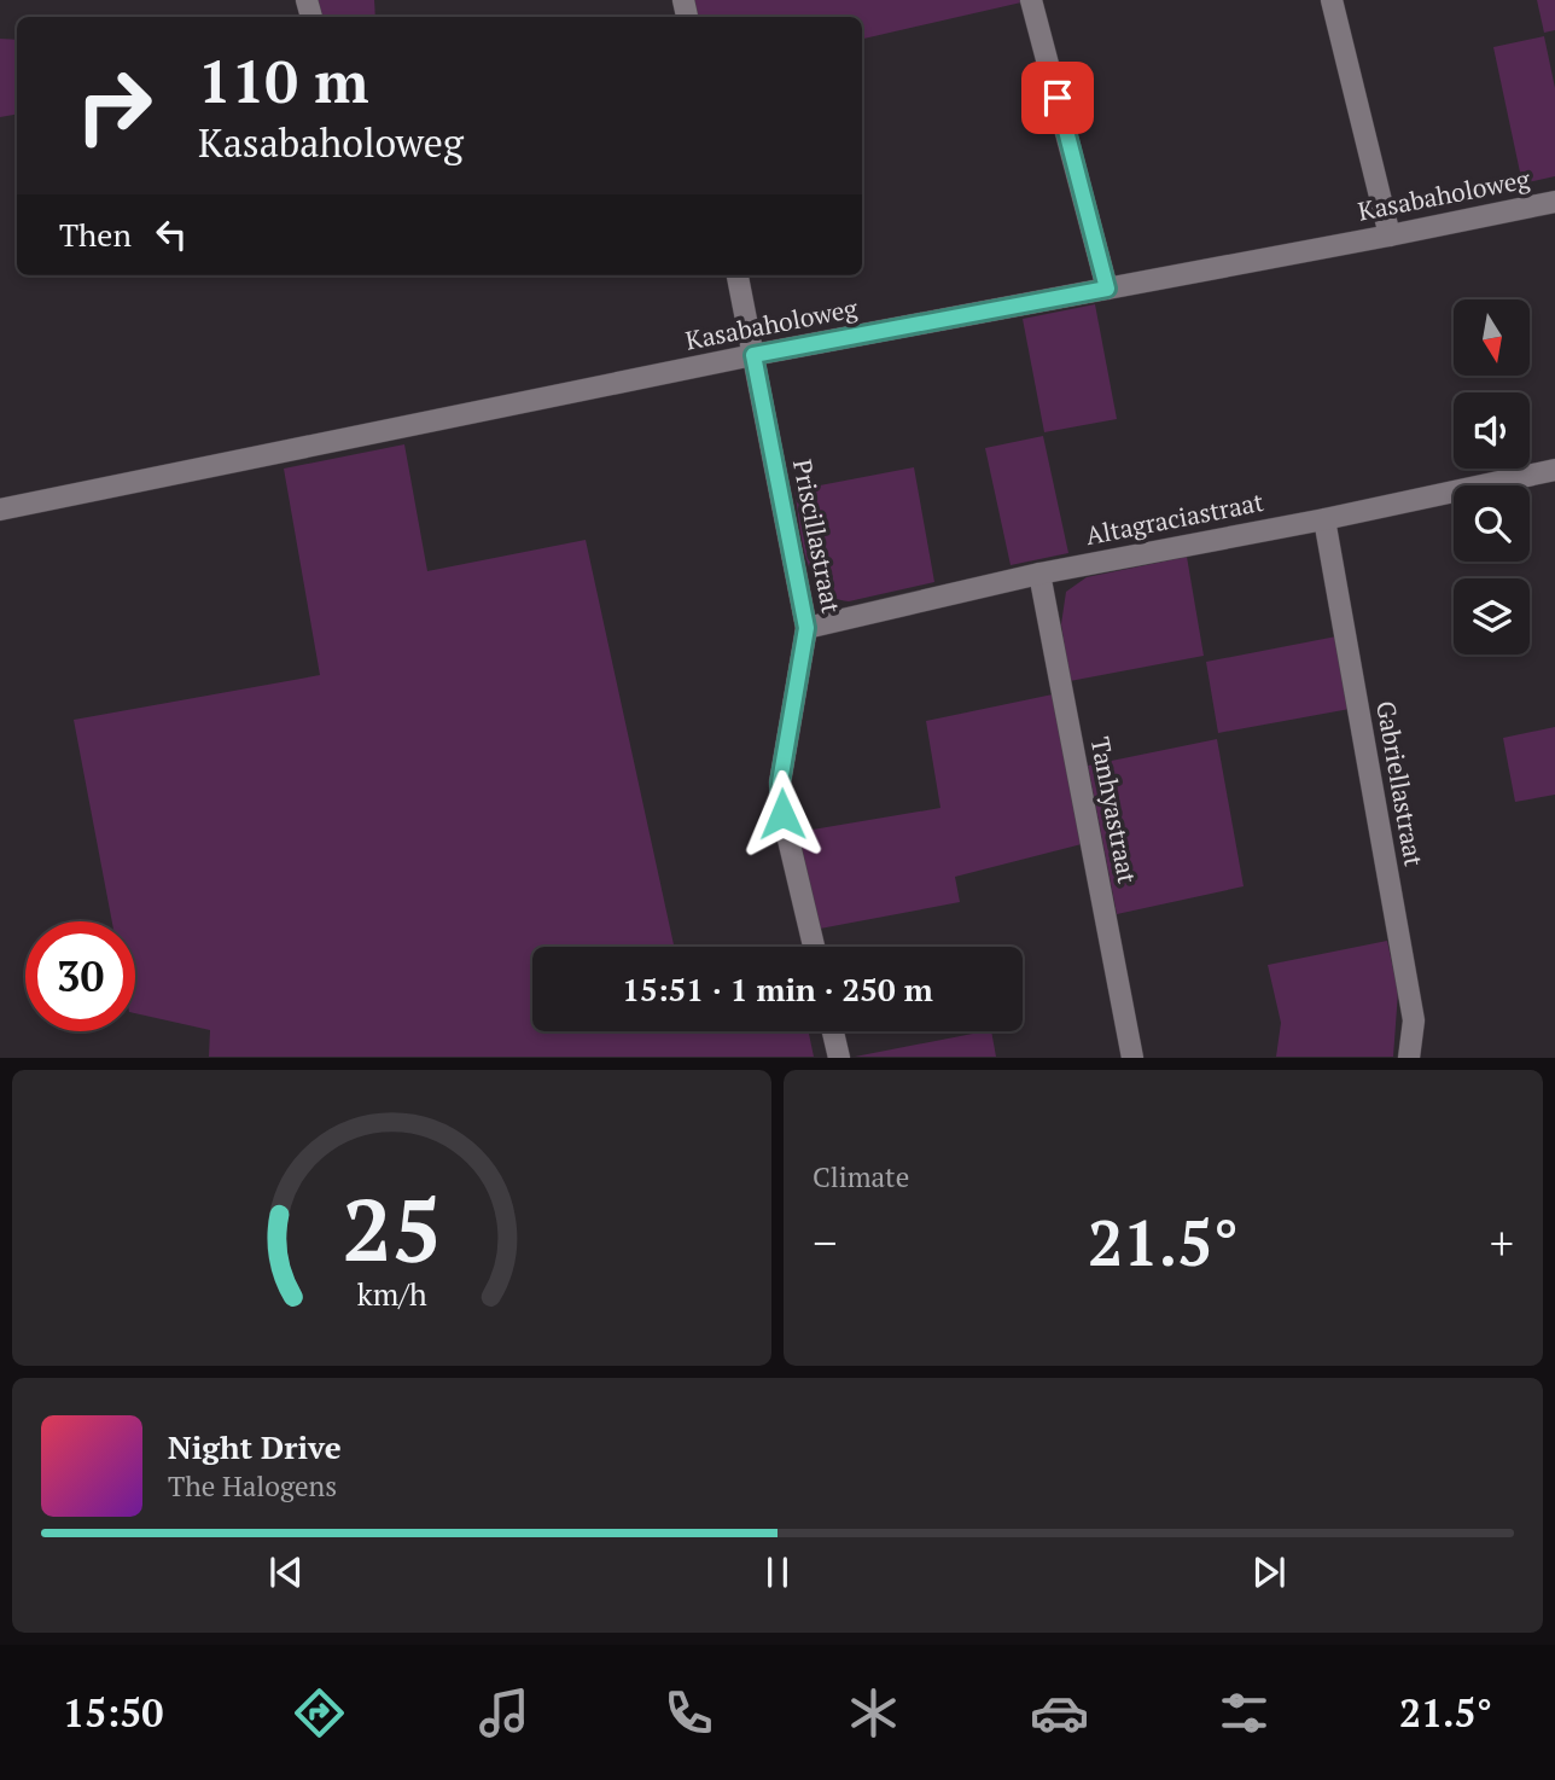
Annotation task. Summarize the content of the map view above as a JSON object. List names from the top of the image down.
{
  "streets": {
    "street": [
      "Kasabaholoweg",
      "Altagraciastraat",
      "Priscillastraat",
      "Gabriellastraat",
      "Tanhyastraat"
    ]
  },
  "crossings": [
    ["Kasabaholoweg", "Priscillastraat"],
    ["Altagraciastraat", "Priscillastraat"],
    ["Altagraciastraat", "Gabriellastraat"],
    ["Altagraciastraat", "Tanhyastraat"]
  ],
  "north": "bottom",
  "page": {
    "turn": ["110 m", "Kasabaholoweg"],
    "then": "Then",
    "limit": "30",
    "trip": "15:51 · 1 min · 250 m",
    "tile": "Climate",
    "heat": ["−", "21.5°", "+"],
    "song": ["Night Drive", "The Halogens"],
    "tabs": ["15:50", "21.5°"],
    "gauge": ["25", "km/h"]
  }
}
